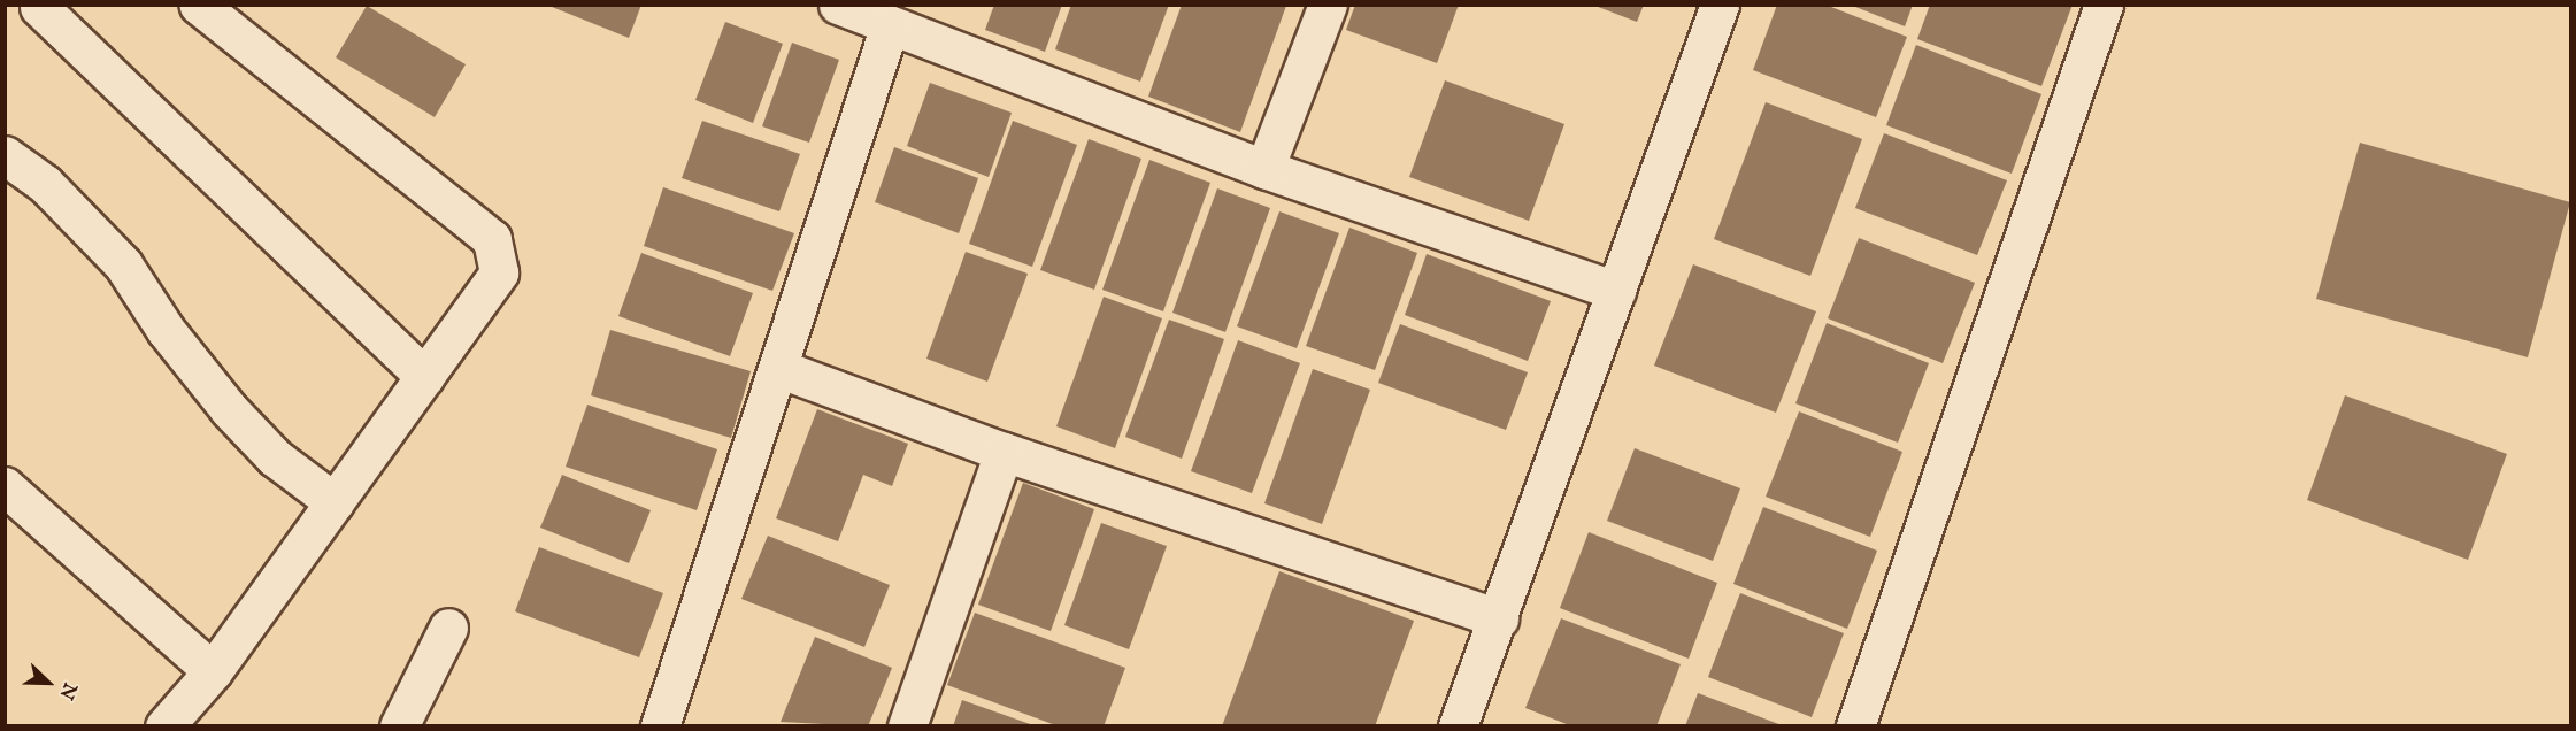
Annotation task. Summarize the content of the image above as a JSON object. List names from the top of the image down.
{
  "north": "bottom right"
}
